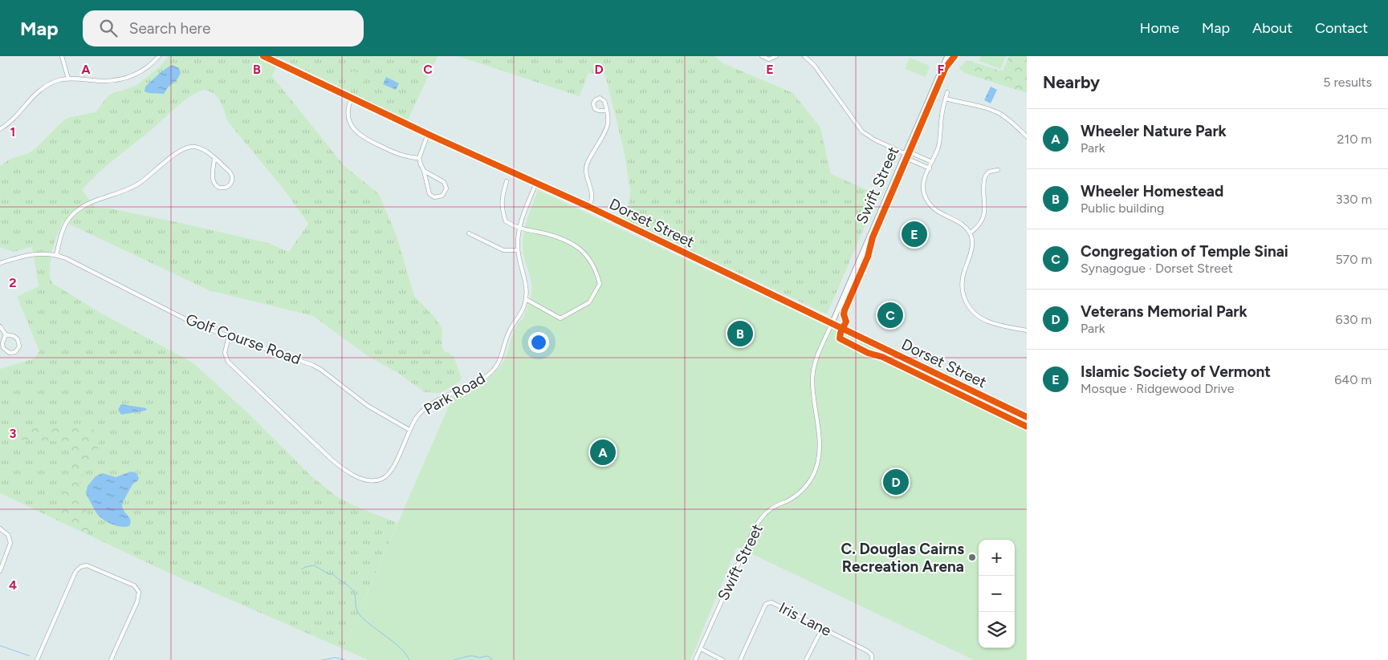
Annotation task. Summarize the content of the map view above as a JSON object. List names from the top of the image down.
{
  "streets": {
    "street": [
      "Swift Street",
      "Dorset Street",
      "Golf Course Road",
      "Park Road",
      "Iris Lane"
    ]
  },
  "crossings": [
    ["Swift Street", "Dorset Street"],
    ["Dorset Street", "Park Road"],
    ["Golf Course Road", "Park Road"]
  ],
  "places": ["C. Douglas Cairns Recreation Arena"],
  "page": {
    "header": "Map",
    "search": "Search here",
    "nav": [
      "Home",
      "Map",
      "About",
      "Contact"
    ],
    "heading": ["Nearby", "5 results"],
    "list": [
      {
        "mark": "A",
        "name": "Wheeler Nature Park",
        "note": "Park",
        "value": "210 m"
      },
      {
        "mark": "B",
        "name": "Wheeler Homestead",
        "note": "Public building",
        "value": "330 m"
      },
      {
        "mark": "C",
        "name": "Congregation of Temple Sinai",
        "note": "Synagogue · Dorset Street",
        "value": "570 m"
      },
      {
        "mark": "D",
        "name": "Veterans Memorial Park",
        "note": "Park",
        "value": "630 m"
      },
      {
        "mark": "E",
        "name": "Islamic Society of Vermont",
        "note": "Mosque · Ridgewood Drive",
        "value": "640 m"
      }
    ],
    "pins": [
      "E",
      "C",
      "B",
      "A",
      "D"
    ],
    "map_buttons": ["+", "−"]
  },
  "grid": {
    "columns": [
      "A",
      "B",
      "C",
      "D",
      "E",
      "F"
    ],
    "rows": [
      "1",
      "2",
      "3",
      "4"
    ]
  }
}
